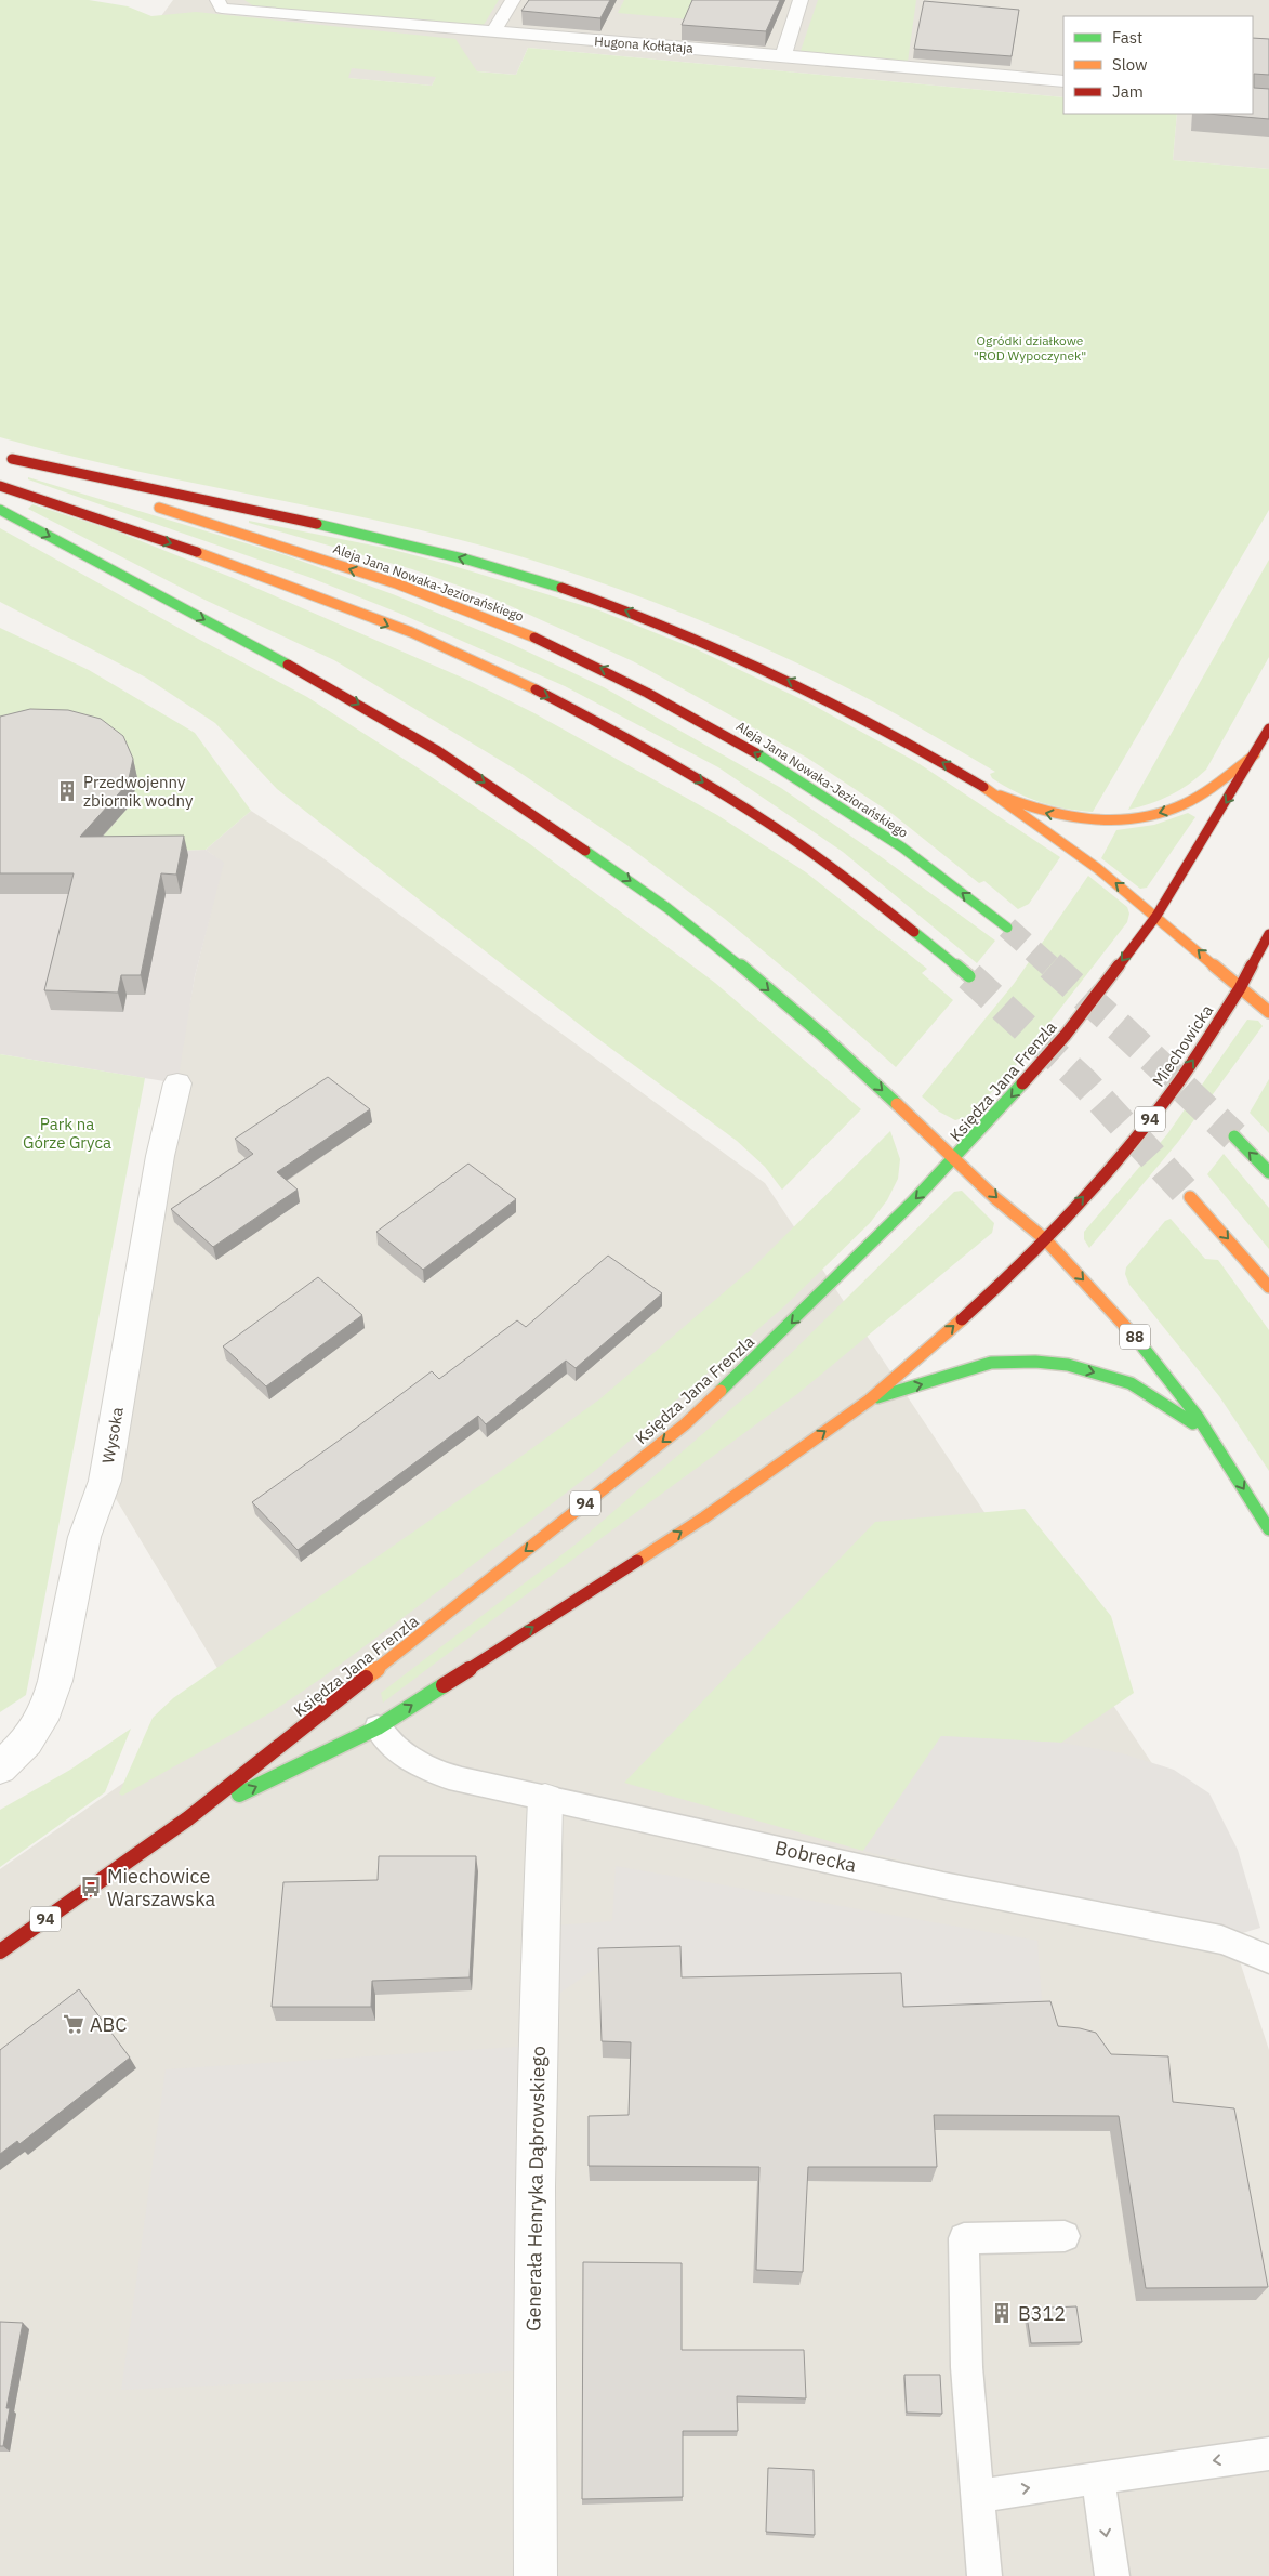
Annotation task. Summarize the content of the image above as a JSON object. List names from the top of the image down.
{
  "streets": {
    "main road": [
      "Aleja Jana Nowaka-Jeziorańskiego",
      "Miechowicka",
      "Księdza Jana Frenzla",
      "94",
      "88"
    ],
    "street": ["Hugona Kołłątaja", "Wysoka", "Generała Henryka Dąbrowskiego"],
    "lane": ["Bobrecka"]
  },
  "crossings": [
    ["Miechowicka", "Księdza Jana Frenzla"],
    ["Miechowicka", "88"],
    ["Księdza Jana Frenzla", "94"],
    ["Księdza Jana Frenzla", "88"],
    ["Księdza Jana Frenzla", "Bobrecka"],
    ["Bobrecka", "Generała Henryka Dąbrowskiego"]
  ],
  "one_way": ["Miechowicka"],
  "parks": ["Ogródki działkowe \"ROD Wypoczynek\"", "Park na Górze Gryca"],
  "places": {
    "building": ["Przedwojenny zbiornik wodny", "B312"],
    "bus stop": ["Miechowice Warszawska"],
    "supermarket": ["ABC"]
  },
  "legend": ["Fast", "Slow", "Jam"]
}
